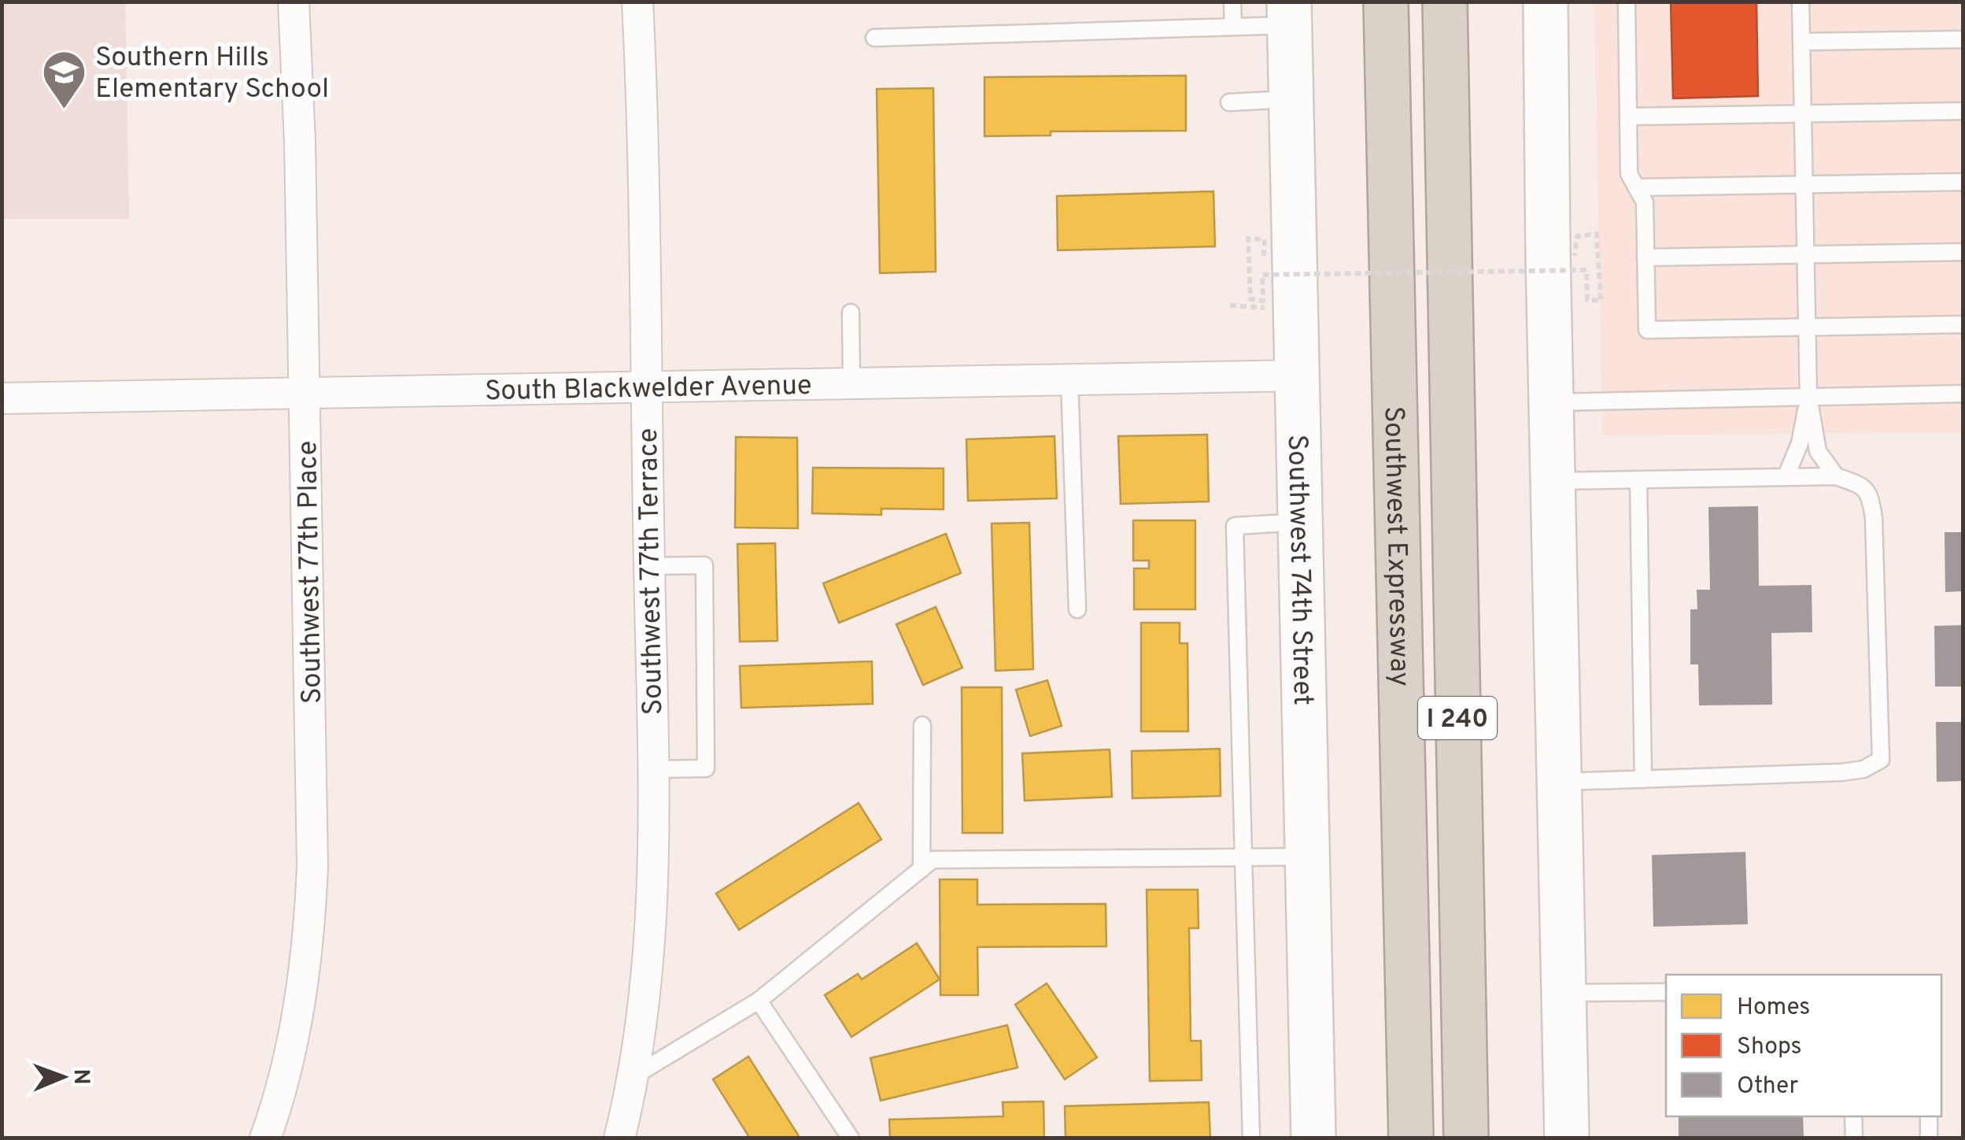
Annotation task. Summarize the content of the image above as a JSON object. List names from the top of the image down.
{
  "streets": {
    "highway": ["Southwest Expressway", "I 240"],
    "main road": ["Southwest 74th Street"],
    "street": ["South Blackwelder Avenue", "Southwest 77th Terrace", "Southwest 77th Place"]
  },
  "crossings": [
    ["South Blackwelder Avenue", "Southwest 74th Street"],
    ["South Blackwelder Avenue", "Southwest 77th Terrace"],
    ["South Blackwelder Avenue", "Southwest 77th Place"]
  ],
  "places": {
    "school or university": ["Southern Hills Elementary School"]
  },
  "legend": ["Homes", "Shops", "Other"],
  "north": "right"
}
